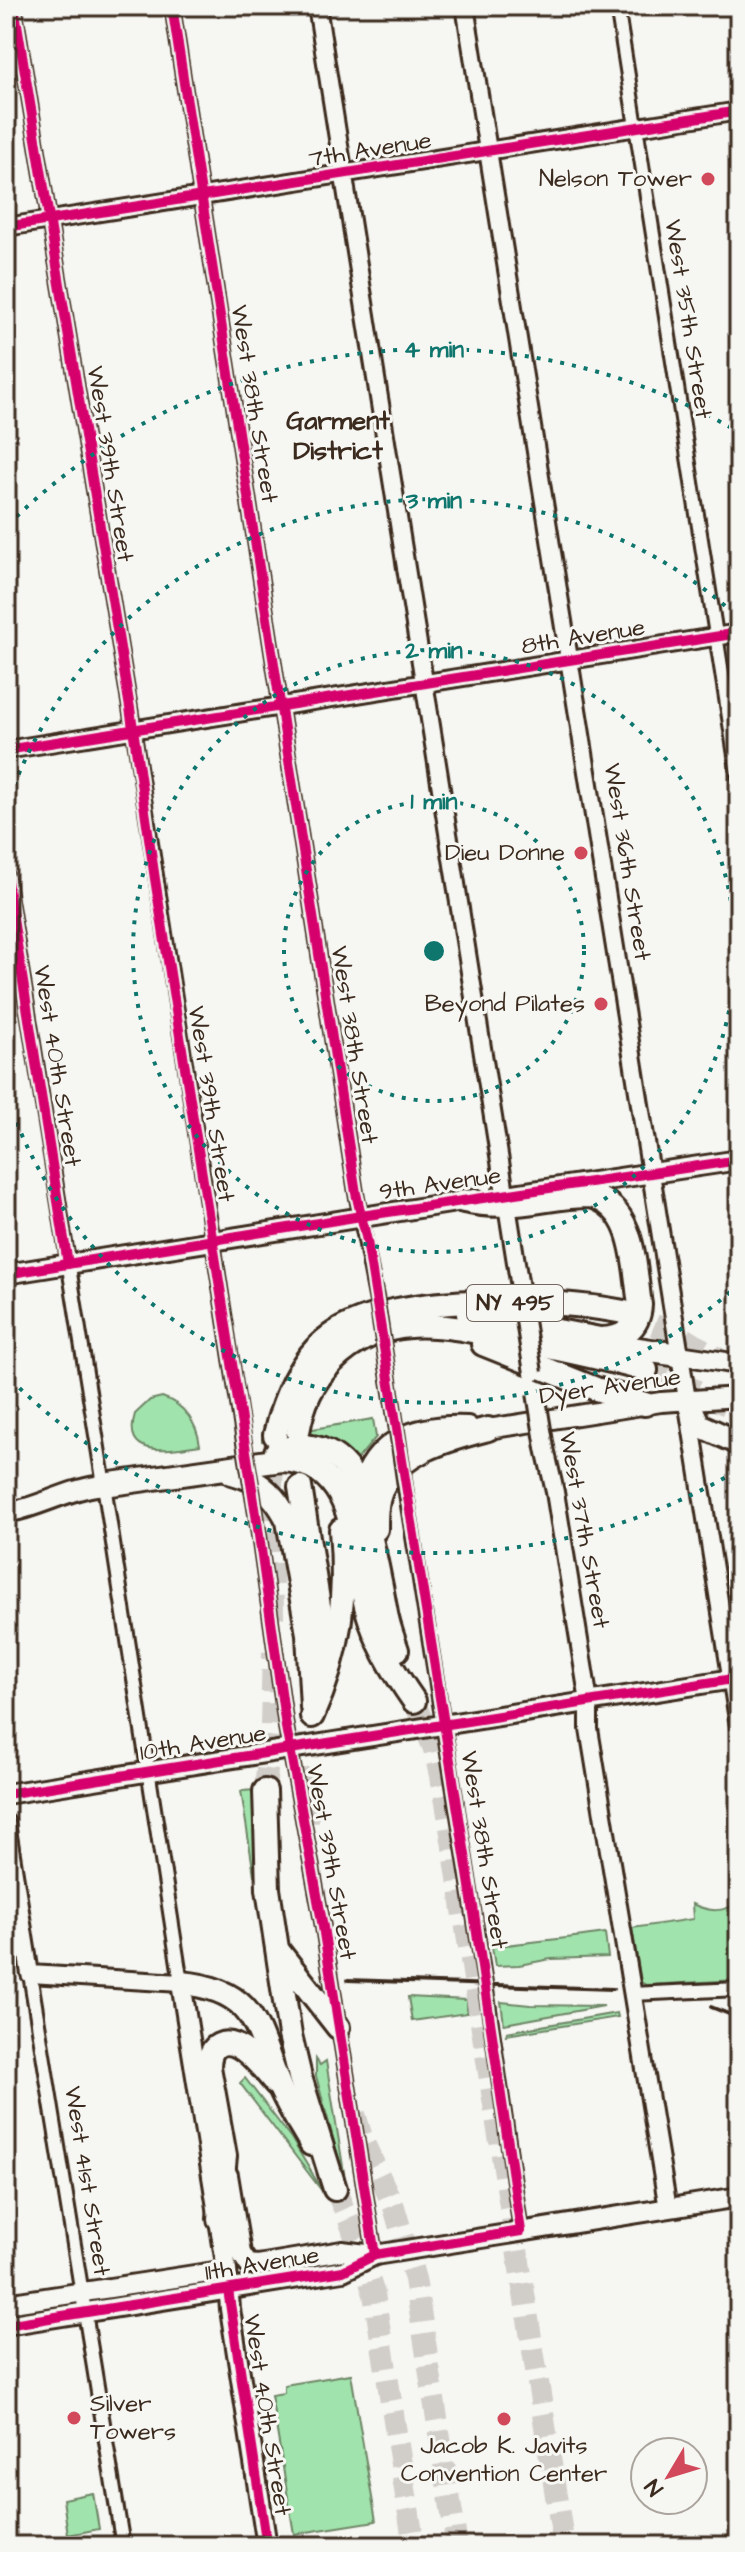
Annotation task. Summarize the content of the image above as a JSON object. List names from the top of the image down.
{
  "streets": {
    "highway": ["NY 495"],
    "main road": [
      "7th Avenue",
      "8th Avenue",
      "West 36th Street",
      "West 40th Street",
      "9th Avenue",
      "Dyer Avenue",
      "West 37th Street",
      "10th Avenue",
      "West 41st Street",
      "11th Avenue"
    ],
    "street": ["West 35th Street", "West 38th Street", "West 39th Street"]
  },
  "crossings": [
    ["7th Avenue", "West 35th Street"],
    ["7th Avenue", "West 38th Street"],
    ["7th Avenue", "West 39th Street"],
    ["7th Avenue", "West 36th Street"],
    ["7th Avenue", "West 37th Street"],
    ["West 35th Street", "8th Avenue"],
    ["West 38th Street", "8th Avenue"],
    ["West 38th Street", "9th Avenue"],
    ["West 38th Street", "10th Avenue"],
    ["West 38th Street", "11th Avenue"],
    ["West 39th Street", "8th Avenue"],
    ["West 39th Street", "9th Avenue"],
    ["West 39th Street", "10th Avenue"],
    ["West 39th Street", "11th Avenue"],
    ["8th Avenue", "West 36th Street"],
    ["8th Avenue", "West 37th Street"],
    ["West 36th Street", "9th Avenue"],
    ["West 36th Street", "Dyer Avenue"],
    ["West 36th Street", "10th Avenue"],
    ["West 40th Street", "9th Avenue"],
    ["West 40th Street", "10th Avenue"],
    ["West 40th Street", "11th Avenue"],
    ["9th Avenue", "West 37th Street"],
    ["West 37th Street", "10th Avenue"],
    ["West 37th Street", "11th Avenue"],
    ["West 41st Street", "11th Avenue"]
  ],
  "districts": ["Garment District"],
  "places": [
    "Nelson Tower",
    "Dieu Donne",
    "Beyond Pilates",
    "Silver Towers",
    "Jacob K. Javits Convention Center"
  ],
  "north": "bottom left",
  "rings": [
    "4 min",
    "3 min",
    "2 min",
    "1 min"
  ]
}
